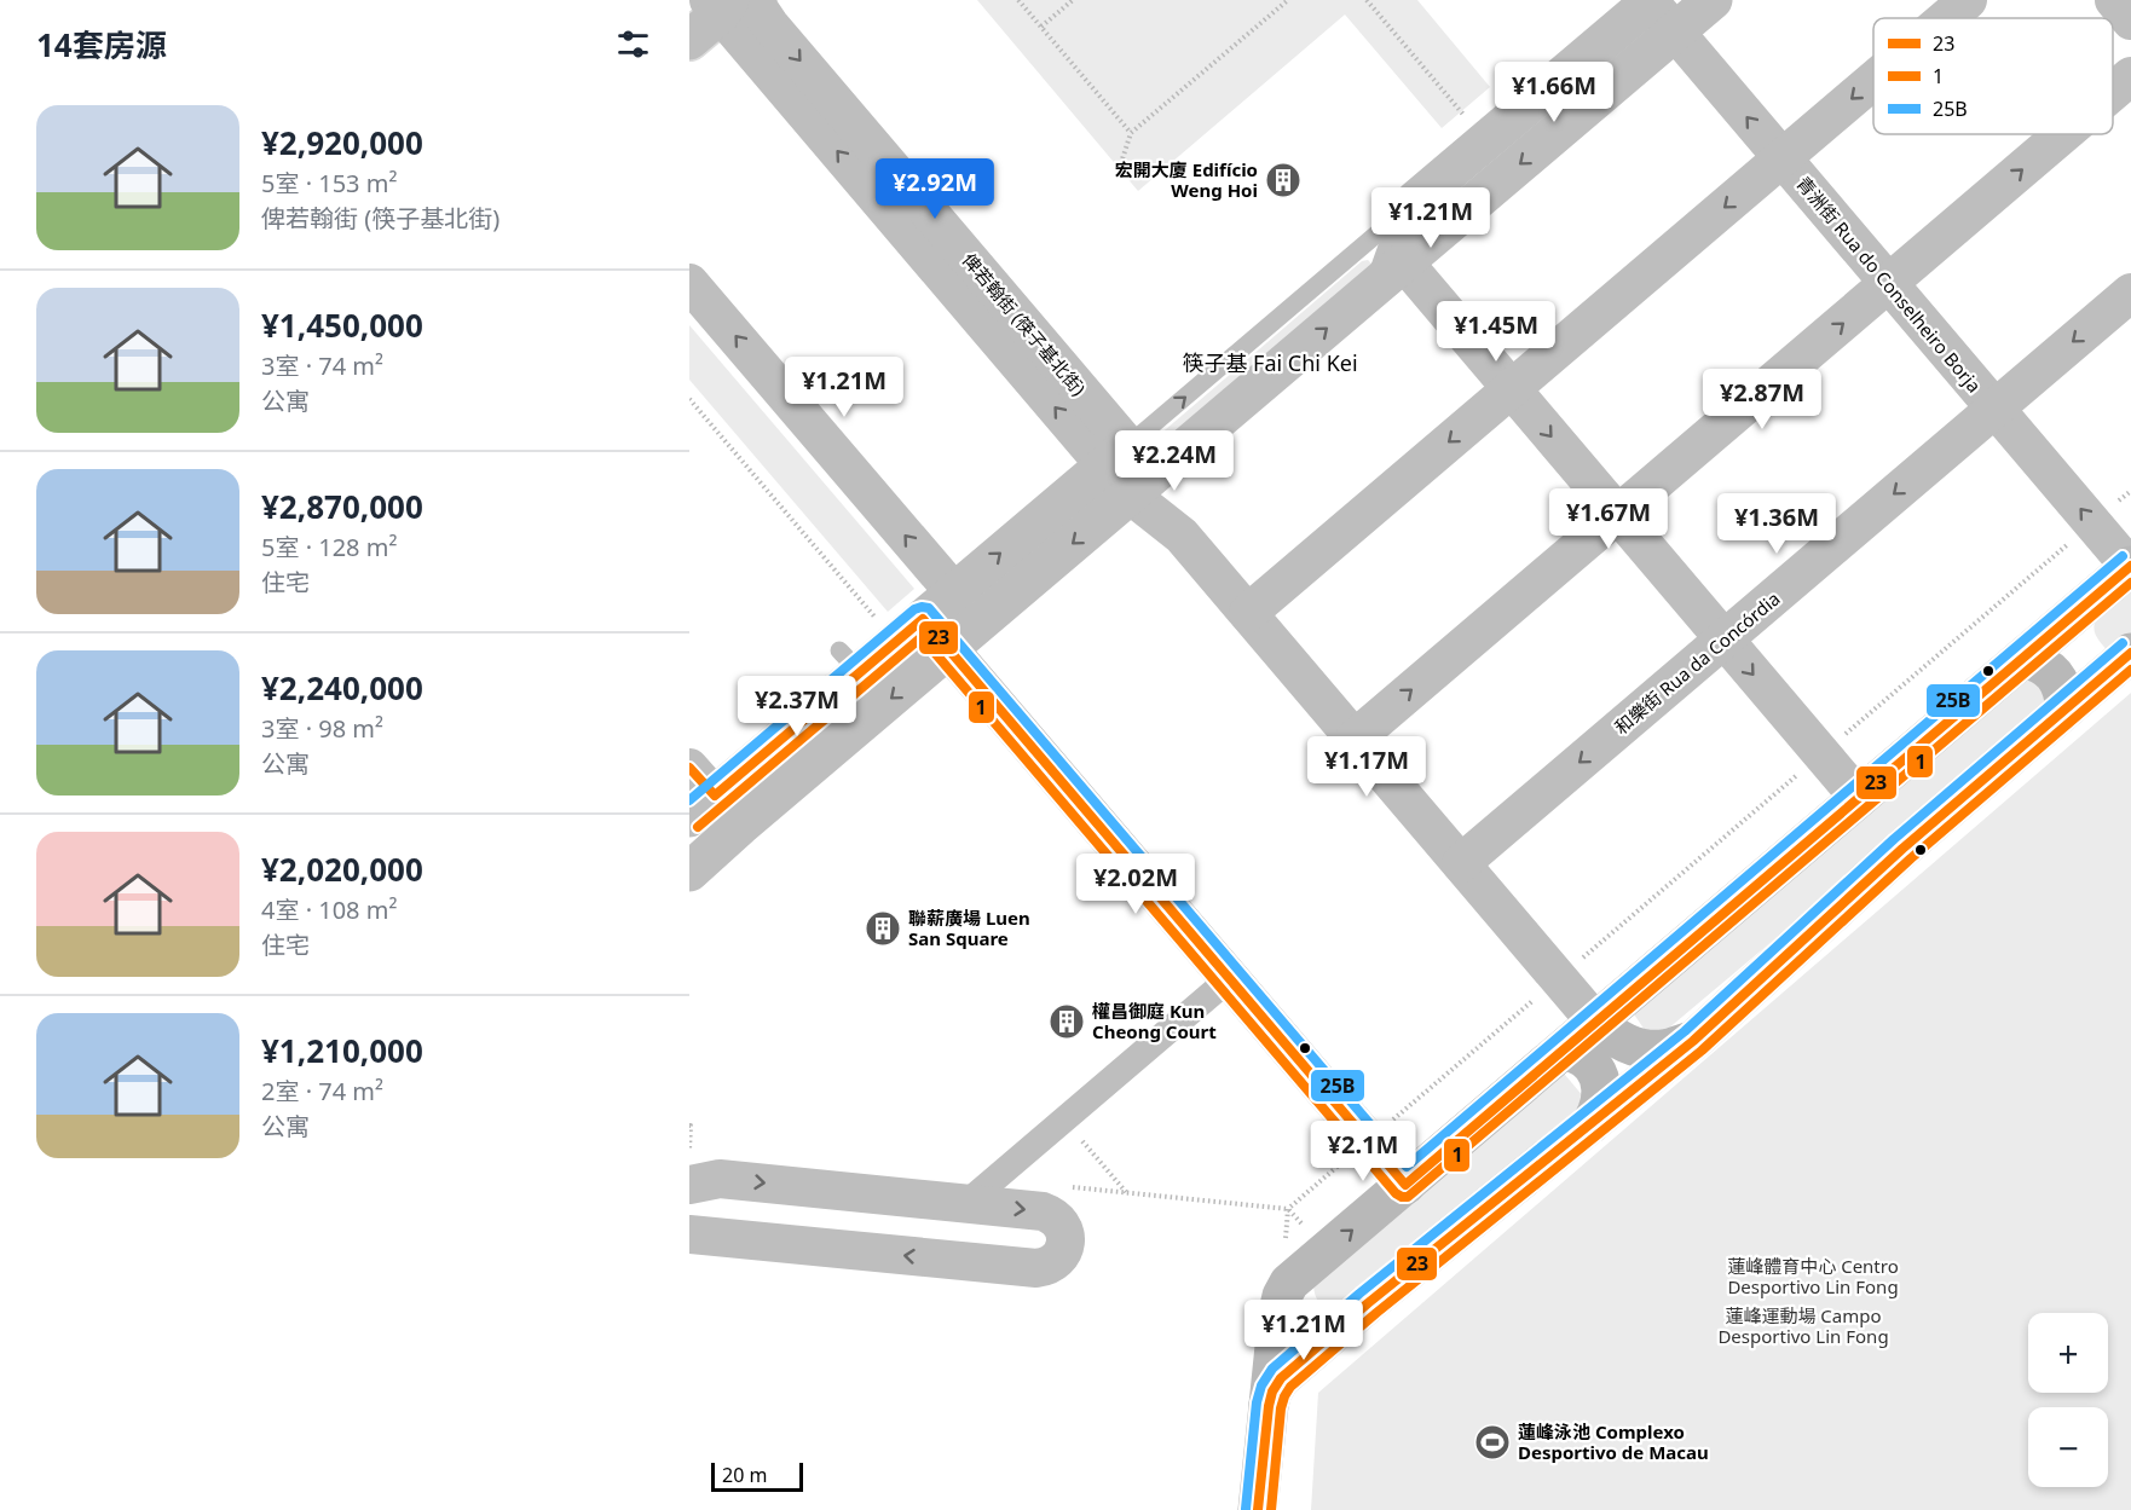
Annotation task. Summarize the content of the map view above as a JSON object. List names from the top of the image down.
{
  "streets": {
    "street": ["青洲街 Rua do Conselheiro Borja", "和樂街 Rua da Concórdia"]
  },
  "crossings": [
    ["青洲街 Rua do Conselheiro Borja", "和樂街 Rua da Concórdia"]
  ],
  "one_way": ["青洲街 Rua do Conselheiro Borja"],
  "districts": ["筷子基 Fai Chi Kei"],
  "parks": ["蓮峰體育中心 Centro Desportivo Lin Fong", "蓮峰運動場 Campo Desportivo Lin Fong"],
  "places": {
    "building": ["宏開大廈 Edifício Weng Hoi", "聯薪廣場 Luen San Square", "權昌御庭 Kun Cheong Court"],
    "sports": ["蓮峰泳池 Complexo Desportivo de Macau"]
  },
  "lines": ["transit line 25B", "transit line 23", "transit line 1"],
  "legend": ["23", "1", "25B"],
  "scale_bar": "20 m",
  "page": {
    "heading": "14套房源",
    "price": [
      "¥1.66M",
      "¥2.92M",
      "¥1.21M",
      "¥1.45M",
      "¥1.21M",
      "¥2.87M",
      "¥2.24M",
      "¥1.67M",
      "¥1.36M",
      "¥2.37M",
      "¥1.17M",
      "¥2.02M",
      "¥2.1M",
      "¥1.21M"
    ],
    "list": [
      {
        "name": "¥2,920,000",
        "note": "5室 · 153 m² · 俾若翰街 (筷子基北街)"
      },
      {
        "name": "¥1,450,000",
        "note": "3室 · 74 m² · 公寓"
      },
      {
        "name": "¥2,870,000",
        "note": "5室 · 128 m² · 住宅"
      },
      {
        "name": "¥2,240,000",
        "note": "3室 · 98 m² · 公寓"
      },
      {
        "name": "¥2,020,000",
        "note": "4室 · 108 m² · 住宅"
      },
      {
        "name": "¥1,210,000",
        "note": "2室 · 74 m² · 公寓"
      }
    ],
    "map_buttons": ["+", "−"],
    "scale": "20 m"
  }
}
